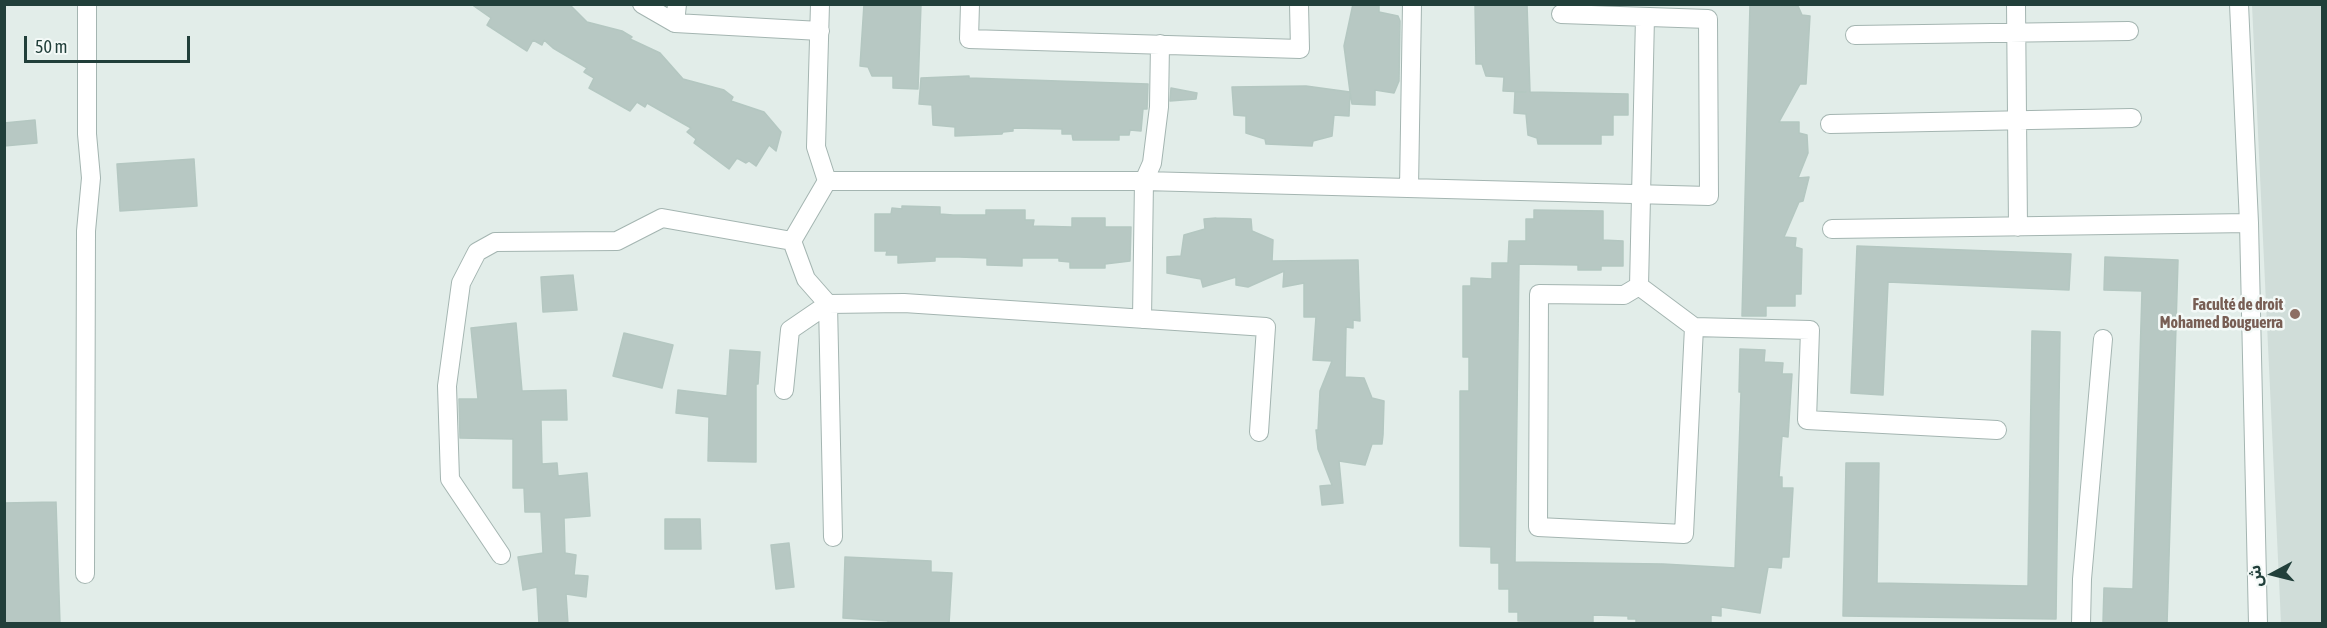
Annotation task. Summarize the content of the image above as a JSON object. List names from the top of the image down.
{
  "places": ["Faculté de droit Mohamed Bouguerra"],
  "scale_bar": "50 m",
  "north": "left"
}
